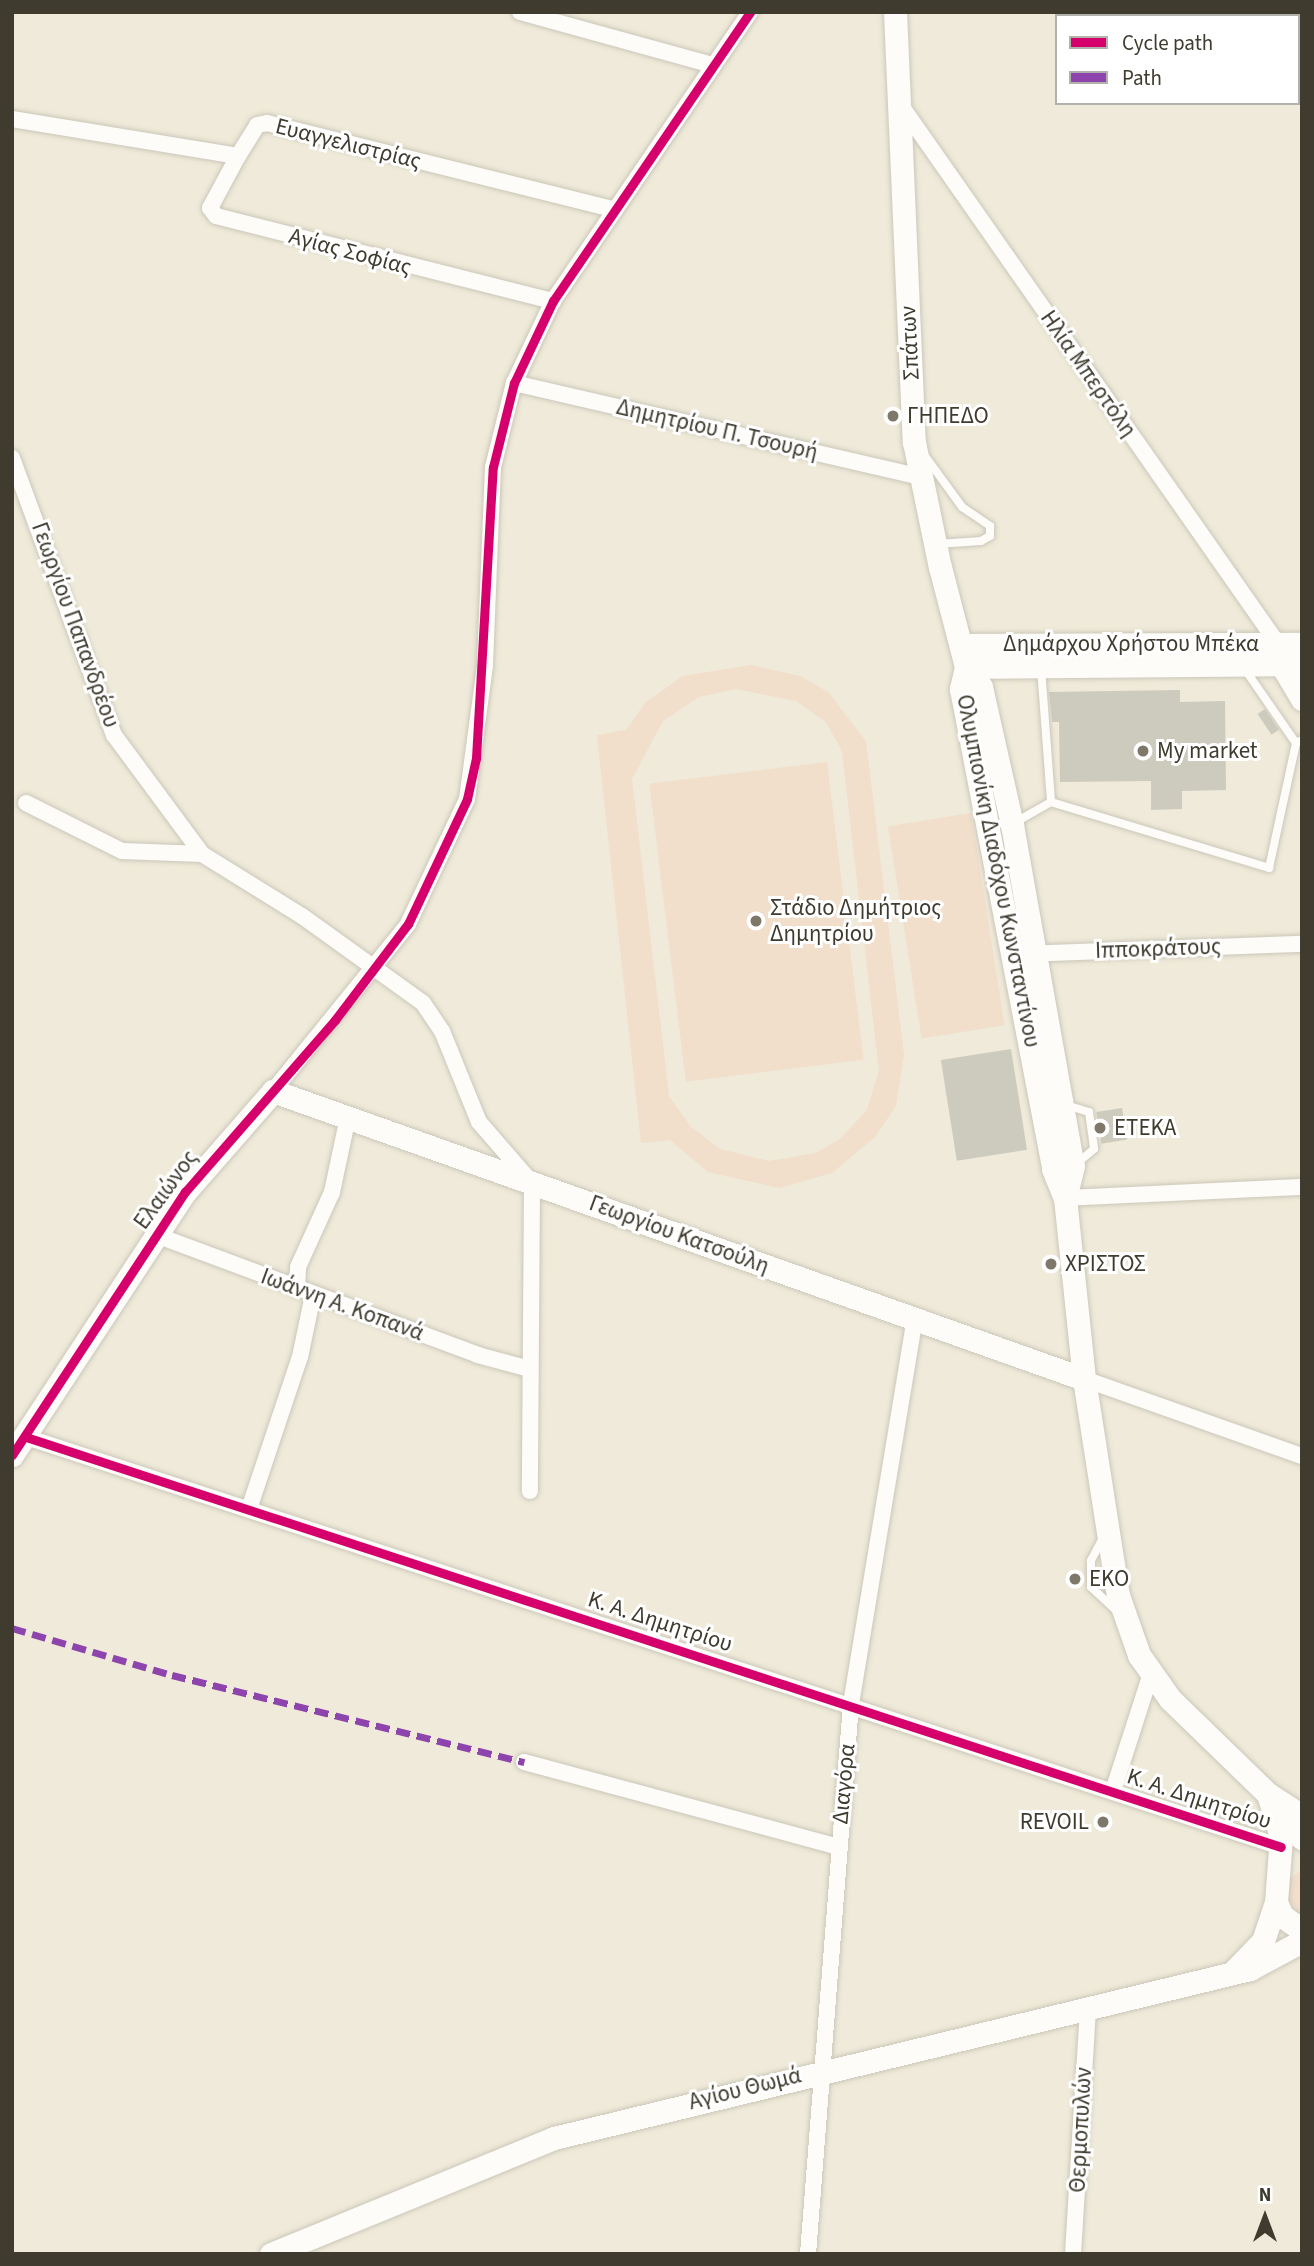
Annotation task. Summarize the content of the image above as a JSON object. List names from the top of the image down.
{
  "streets": {
    "main road": [
      "Σπάτων",
      "Ηλία Μπερτόλη",
      "Δημάρχου Χρήστου Μπέκα",
      "Ολυμπιονίκη Διαδόχου Κωνσταντίνου",
      "Ελαιώνος",
      "Γεωργίου Κατσούλη",
      "Αγίου Θωμά"
    ],
    "street": [
      "Ευαγγελιστρίας",
      "Αγίας Σοφίας",
      "Δημητρίου Π. Τσουρή",
      "Γεωργίου Παπανδρέου",
      "Ιπποκράτους",
      "Ιωάννη Α. Κοπανά",
      "Κ. Α. Δημητρίου",
      "Διαγόρα",
      "Θερμοπυλών"
    ]
  },
  "crossings": [
    ["Ευαγγελιστρίας", "Αγίας Σοφίας"],
    ["Ευαγγελιστρίας", "Ελαιώνος"],
    ["Αγίας Σοφίας", "Ελαιώνος"],
    ["Σπάτων", "Ηλία Μπερτόλη"],
    ["Σπάτων", "Δημητρίου Π. Τσουρή"],
    ["Σπάτων", "Δημάρχου Χρήστου Μπέκα"],
    ["Σπάτων", "Ολυμπιονίκη Διαδόχου Κωνσταντίνου"],
    ["Ηλία Μπερτόλη", "Δημάρχου Χρήστου Μπέκα"],
    ["Δημητρίου Π. Τσουρή", "Ελαιώνος"],
    ["Γεωργίου Παπανδρέου", "Ελαιώνος"],
    ["Γεωργίου Παπανδρέου", "Γεωργίου Κατσούλη"],
    ["Δημάρχου Χρήστου Μπέκα", "Ολυμπιονίκη Διαδόχου Κωνσταντίνου"],
    ["Ολυμπιονίκη Διαδόχου Κωνσταντίνου", "Ιπποκράτους"],
    ["Ολυμπιονίκη Διαδόχου Κωνσταντίνου", "Γεωργίου Κατσούλη"],
    ["Ελαιώνος", "Γεωργίου Κατσούλη"],
    ["Ελαιώνος", "Ιωάννη Α. Κοπανά"],
    ["Ελαιώνος", "Κ. Α. Δημητρίου"],
    ["Γεωργίου Κατσούλη", "Διαγόρα"],
    ["Κ. Α. Δημητρίου", "Διαγόρα"],
    ["Διαγόρα", "Αγίου Θωμά"],
    ["Αγίου Θωμά", "Θερμοπυλών"]
  ],
  "places": [
    "ΓΗΠΕΔΟ",
    "My market",
    "Στάδιο Δημήτριος Δημητρίου",
    "ΕΤΕΚΑ",
    "ΧΡΙΣΤΟΣ",
    "EKO",
    "REVOIL"
  ],
  "legend": ["Cycle path", "Path"],
  "north": "top"
}
